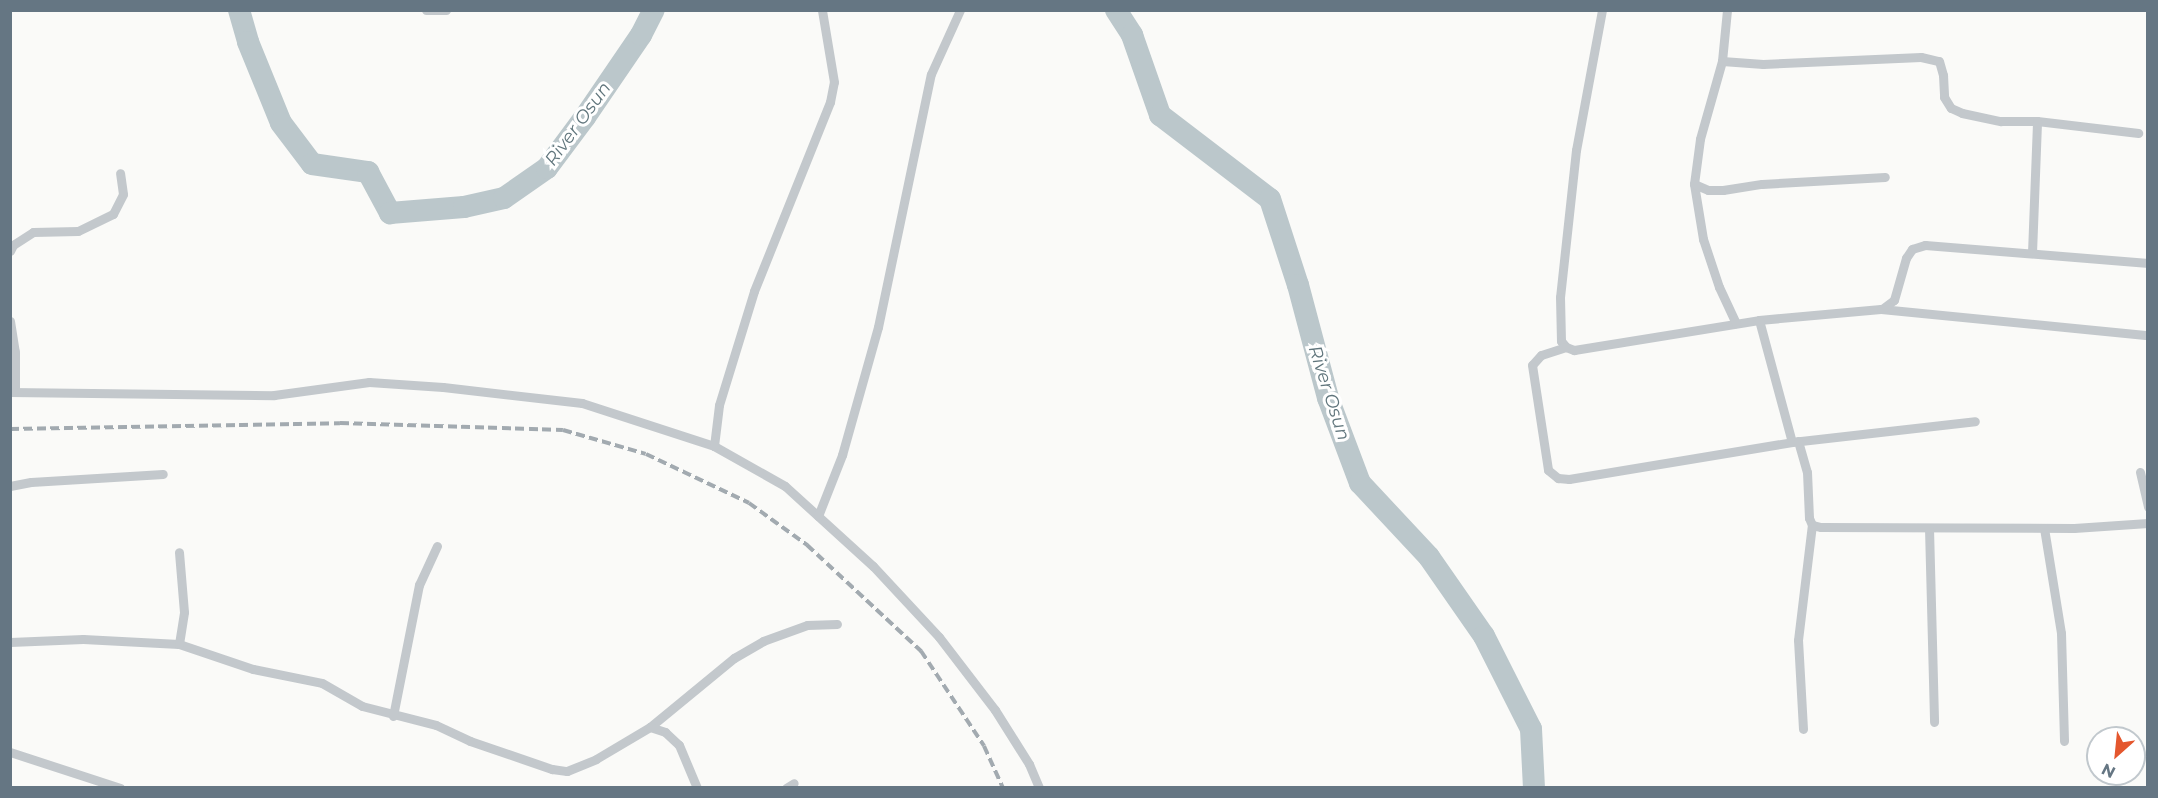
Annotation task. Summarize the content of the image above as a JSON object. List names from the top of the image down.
{
  "water": ["River Osun"],
  "north": "bottom left"
}
